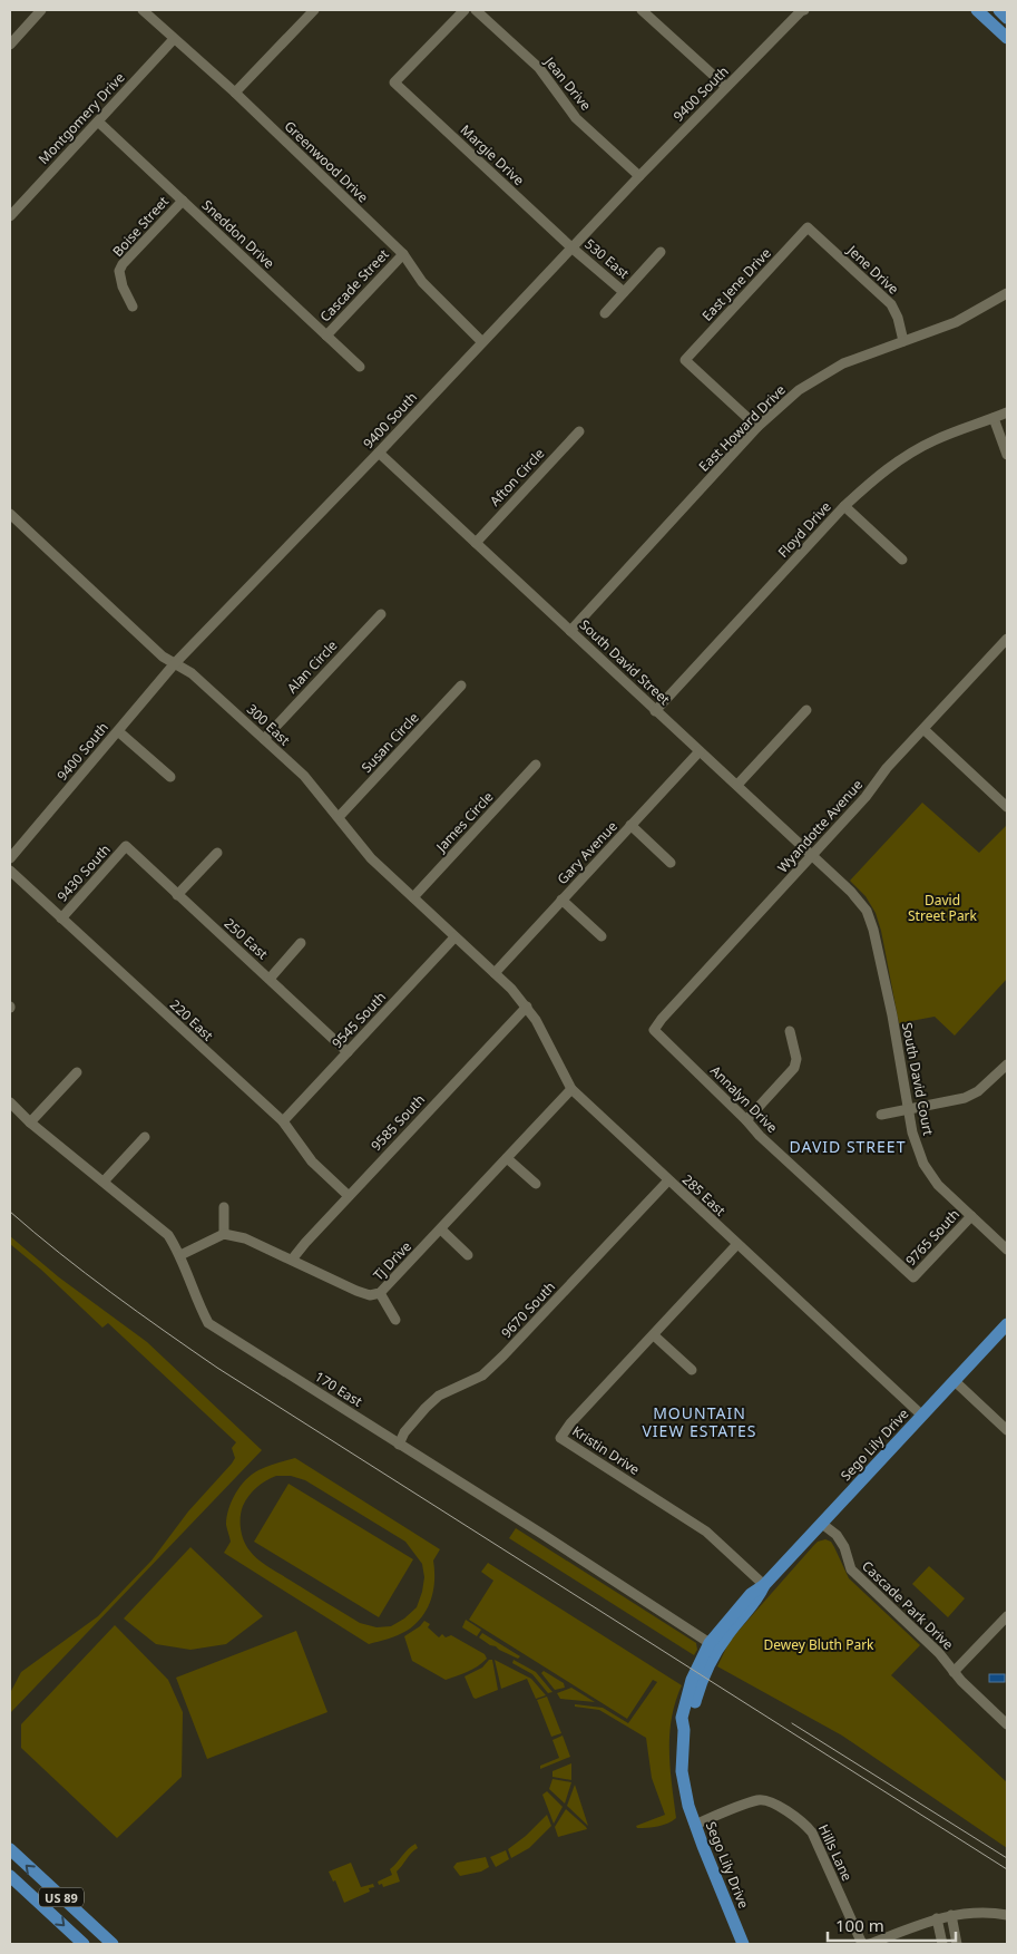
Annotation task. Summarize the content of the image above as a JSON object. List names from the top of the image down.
{
  "streets": {
    "main road": ["Sego Lily Drive", "US 89"],
    "street": [
      "Jean Drive",
      "9400 South",
      "Montgomery Drive",
      "Margie Drive",
      "Greenwood Drive",
      "Boise Street",
      "Sneddon Drive",
      "530 East",
      "Jene Drive",
      "East Jene Drive",
      "Cascade Street",
      "East Howard Drive",
      "Afton Circle",
      "Floyd Drive",
      "South David Street",
      "Alan Circle",
      "300 East",
      "Susan Circle",
      "James Circle",
      "Wyandotte Avenue",
      "Gary Avenue",
      "9430 South",
      "250 East",
      "220 East",
      "9545 South",
      "South David Court",
      "Annalyn Drive",
      "9585 South",
      "285 East",
      "9765 South",
      "Tj Drive",
      "9670 South",
      "170 East",
      "Kristin Drive",
      "Cascade Park Drive",
      "Hills Lane"
    ]
  },
  "crossings": [
    ["Jean Drive", "9400 South"],
    ["9400 South", "Margie Drive"],
    ["9400 South", "Greenwood Drive"],
    ["9400 South", "530 East"],
    ["9400 South", "South David Street"],
    ["9400 South", "300 East"],
    ["Montgomery Drive", "Greenwood Drive"],
    ["Montgomery Drive", "Sneddon Drive"],
    ["Margie Drive", "530 East"],
    ["Greenwood Drive", "Cascade Street"],
    ["Boise Street", "Sneddon Drive"],
    ["Sneddon Drive", "Cascade Street"],
    ["Jene Drive", "East Jene Drive"],
    ["Jene Drive", "East Howard Drive"],
    ["East Jene Drive", "East Howard Drive"],
    ["East Howard Drive", "South David Street"],
    ["Afton Circle", "South David Street"],
    ["Floyd Drive", "South David Street"],
    ["South David Street", "Wyandotte Avenue"],
    ["South David Street", "Gary Avenue"],
    ["South David Street", "South David Court"],
    ["Alan Circle", "300 East"],
    ["300 East", "Susan Circle"],
    ["300 East", "James Circle"],
    ["300 East", "Gary Avenue"],
    ["300 East", "9545 South"],
    ["300 East", "285 East"],
    ["Wyandotte Avenue", "Annalyn Drive"],
    ["Gary Avenue", "285 East"],
    ["9430 South", "250 East"],
    ["9430 South", "220 East"],
    ["250 East", "9545 South"],
    ["220 East", "9545 South"],
    ["220 East", "9585 South"],
    ["South David Court", "9765 South"],
    ["Annalyn Drive", "9765 South"],
    ["9585 South", "285 East"],
    ["9585 South", "Tj Drive"],
    ["285 East", "Tj Drive"],
    ["285 East", "9670 South"],
    ["285 East", "Sego Lily Drive"],
    ["285 East", "Kristin Drive"],
    ["9670 South", "170 East"],
    ["170 East", "Sego Lily Drive"],
    ["Sego Lily Drive", "Kristin Drive"],
    ["Sego Lily Drive", "Cascade Park Drive"],
    ["Sego Lily Drive", "Hills Lane"]
  ],
  "districts": ["DAVID STREET", "MOUNTAIN VIEW ESTATES"],
  "parks": ["David Street Park", "Dewey Bluth Park"],
  "scale_bar": "100 m"
}
